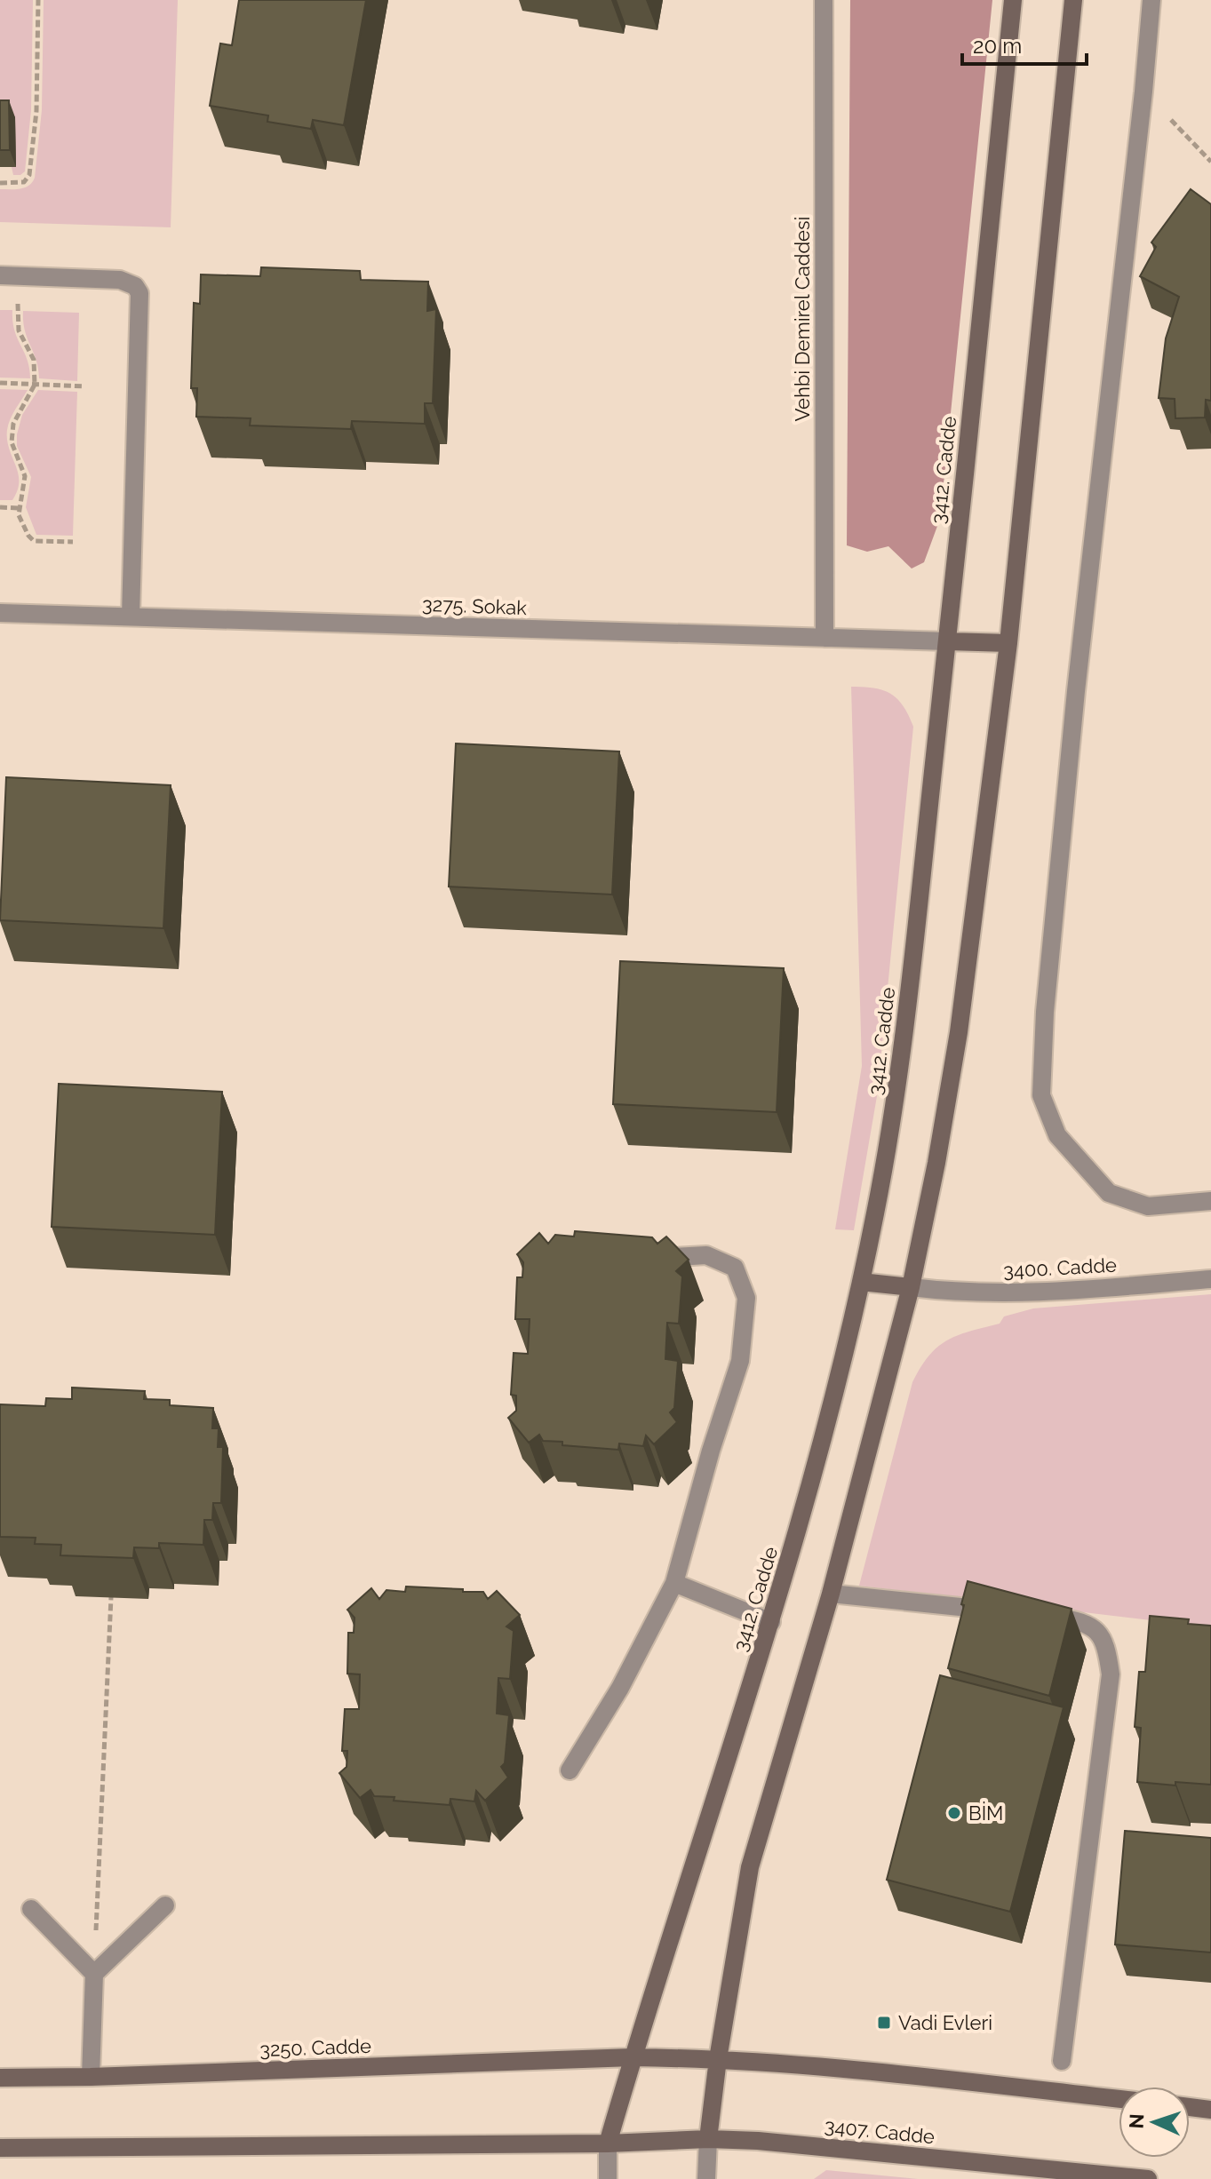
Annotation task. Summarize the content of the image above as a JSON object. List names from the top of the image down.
{
  "streets": {
    "street": [
      "Vehbi Demirel Caddesi",
      "3412. Cadde",
      "3275. Sokak",
      "3400. Cadde",
      "3250. Cadde",
      "3407. Cadde"
    ]
  },
  "crossings": [
    ["Vehbi Demirel Caddesi", "3275. Sokak"],
    ["3412. Cadde", "3275. Sokak"],
    ["3412. Cadde", "3250. Cadde"],
    ["3412. Cadde", "3407. Cadde"]
  ],
  "places": {
    "other": ["BİM"],
    "transit": ["Vadi Evleri"]
  },
  "scale_bar": "20 m",
  "north": "left"
}
